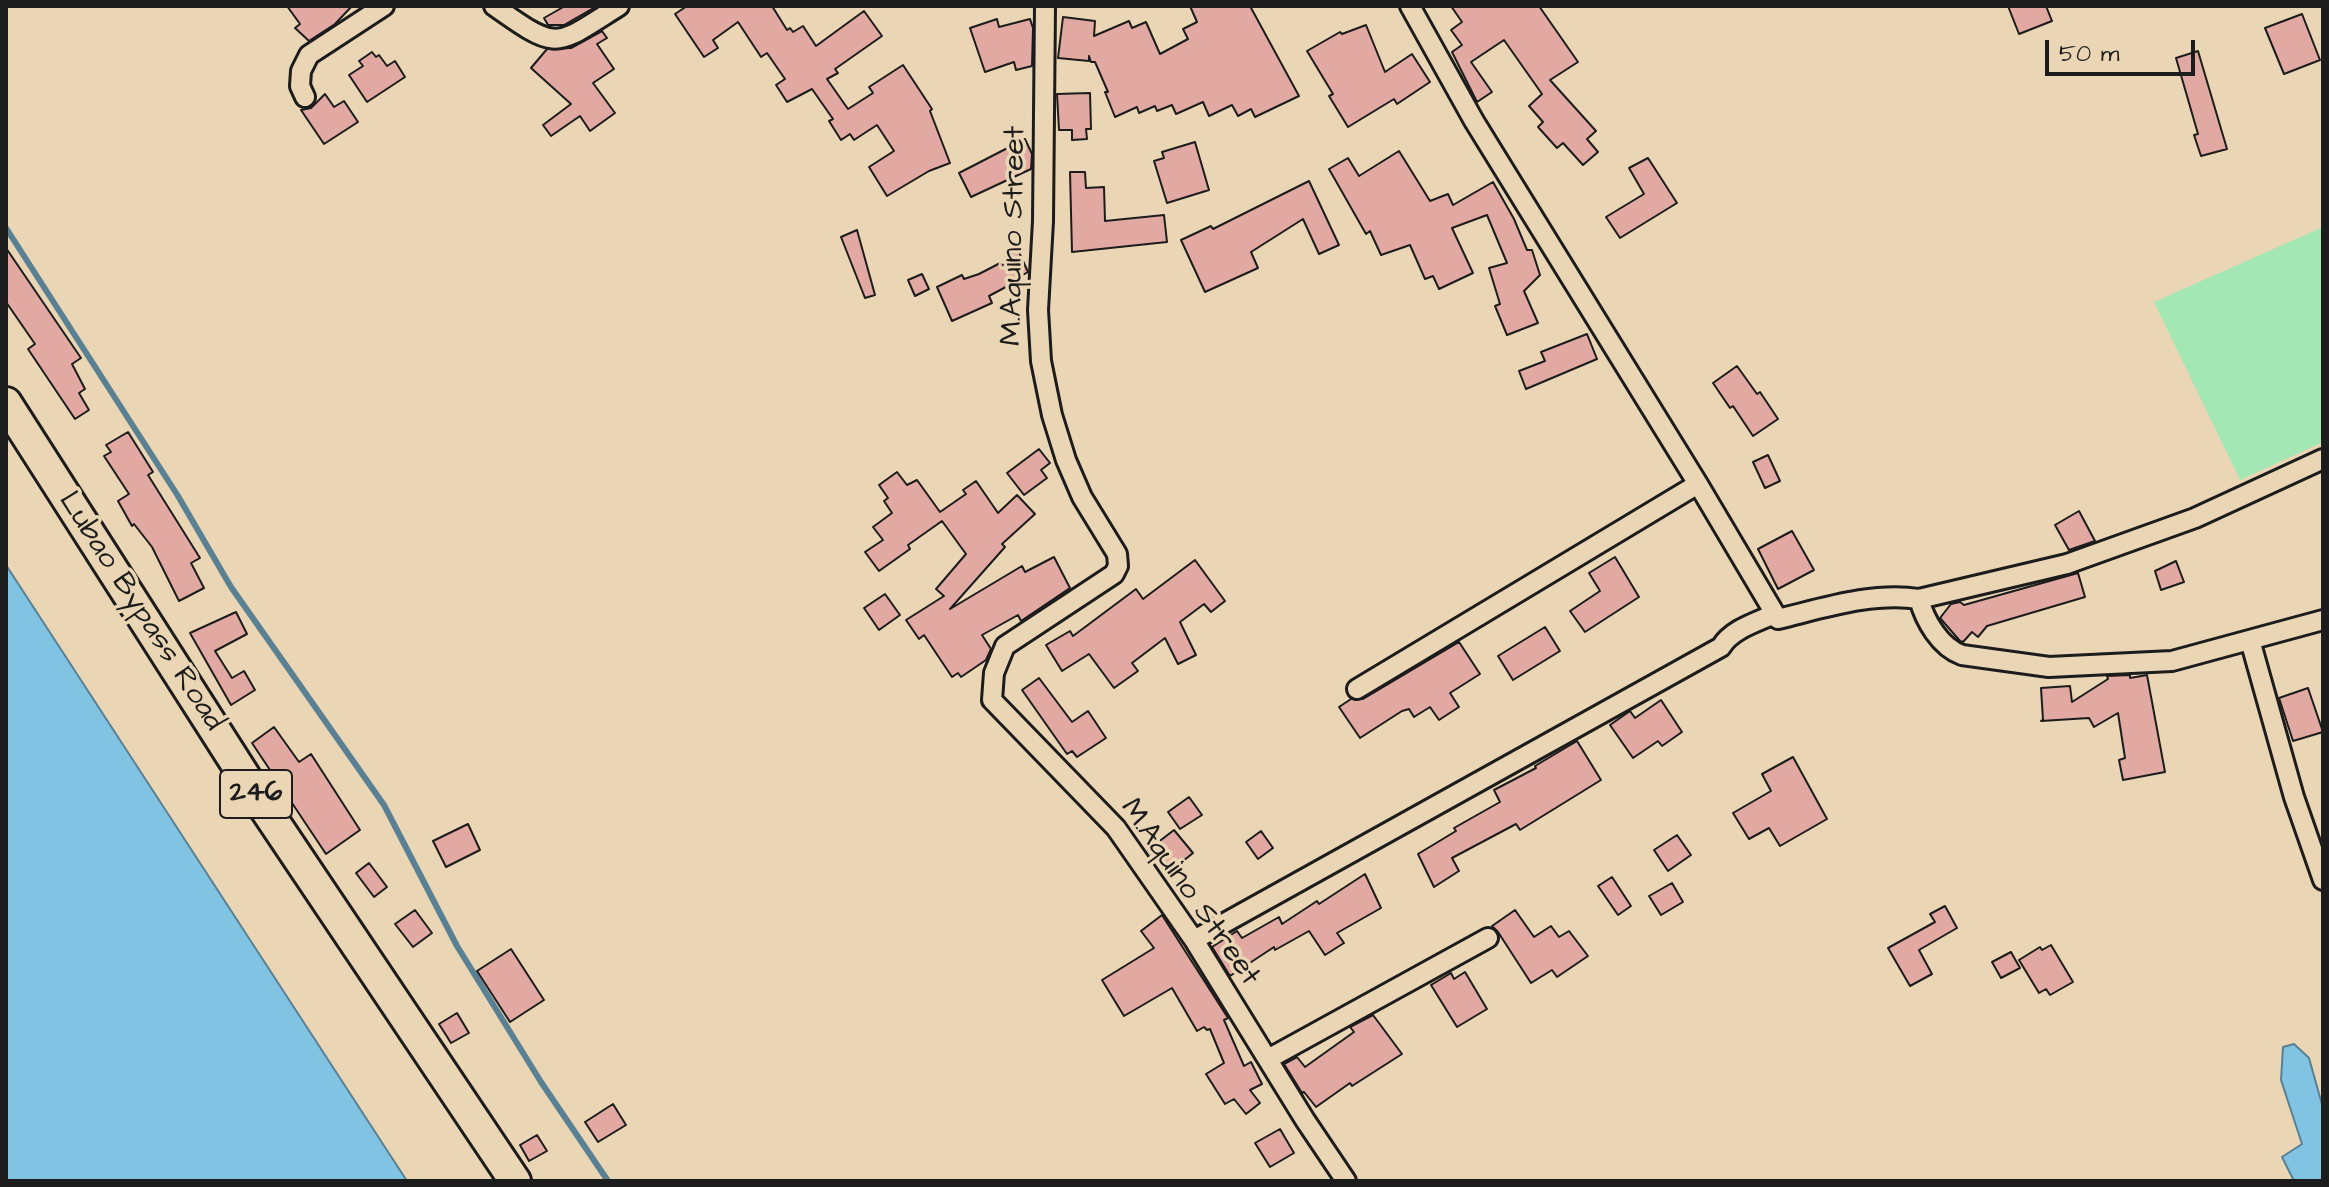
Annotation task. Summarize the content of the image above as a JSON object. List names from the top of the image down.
{
  "streets": {
    "highway": ["Lubao Bypass Road", "246"],
    "street": ["M.Aquino Street"]
  },
  "scale_bar": "50 m"
}
